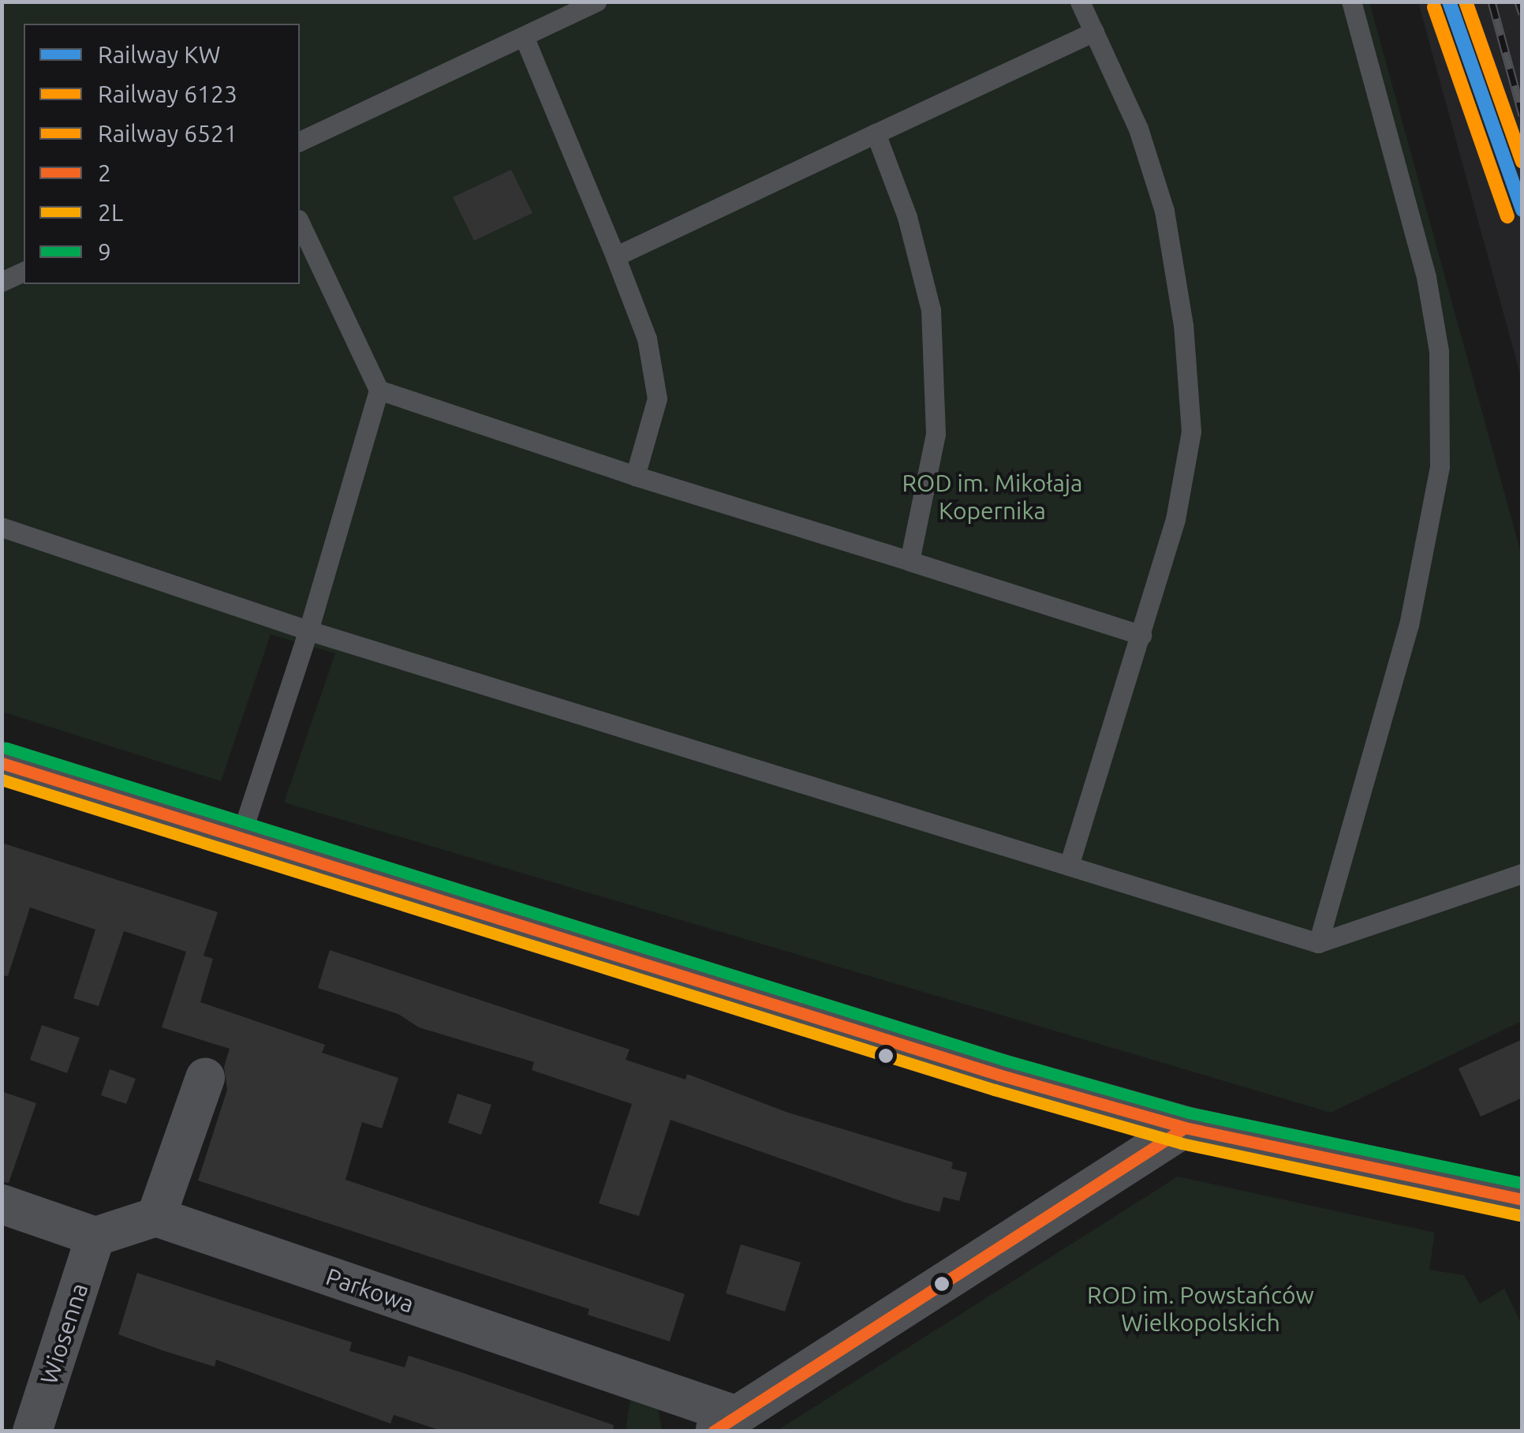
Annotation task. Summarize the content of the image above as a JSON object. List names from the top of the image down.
{
  "streets": {
    "street": ["Parkowa", "Wiosenna"]
  },
  "parks": ["ROD im. Mikołaja Kopernika", "ROD im. Powstańców Wielkopolskich"],
  "lines": [
    "rail line KW",
    "rail line 6521",
    "rail line 6123",
    "transit line 9",
    "transit line 2",
    "transit line 2L"
  ],
  "legend": [
    "Railway KW",
    "Railway 6123",
    "Railway 6521",
    "2",
    "2L",
    "9"
  ]
}
